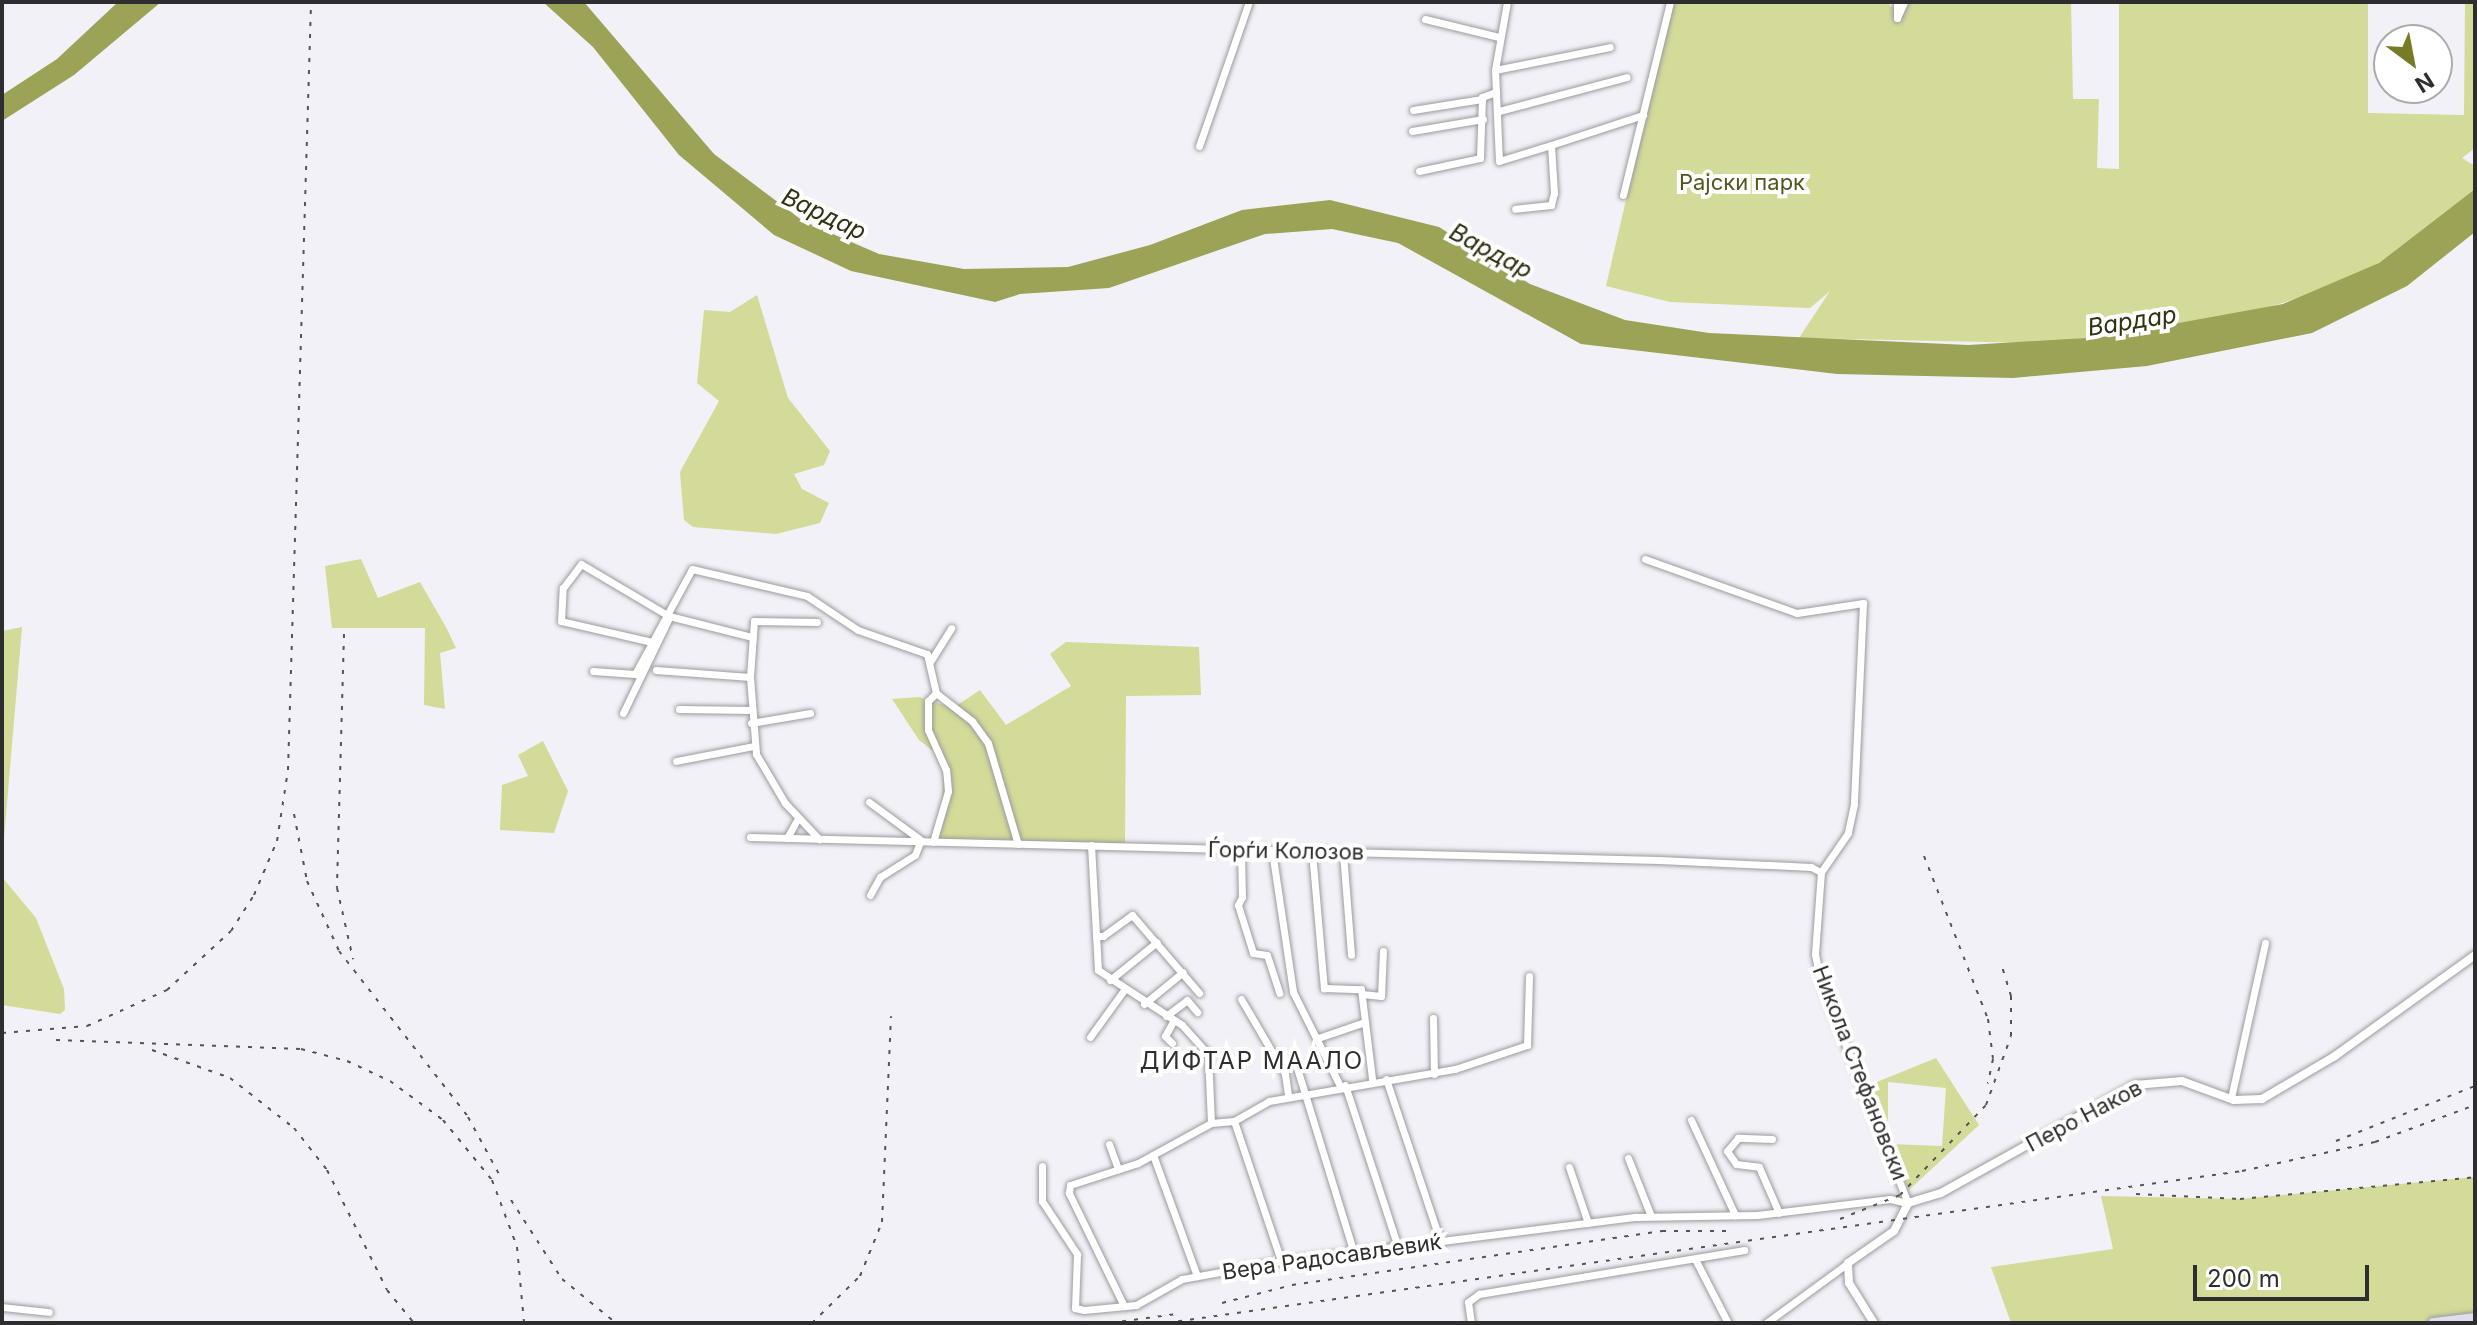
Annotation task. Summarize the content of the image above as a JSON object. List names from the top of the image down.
{
  "streets": {
    "street": [
      "Ѓорѓи Колозов",
      "Никола Стефановски",
      "Перо Наков",
      "Вера Радосављевиќ"
    ]
  },
  "crossings": [
    ["Ѓорѓи Колозов", "Никола Стефановски"],
    ["Никола Стефановски", "Перо Наков"],
    ["Никола Стефановски", "Вера Радосављевиќ"],
    ["Перо Наков", "Вера Радосављевиќ"]
  ],
  "districts": ["ДИФТАР МААЛО"],
  "water": ["Вардар"],
  "parks": ["Рајски парк"],
  "scale_bar": "200 m",
  "north": "bottom right"
}
